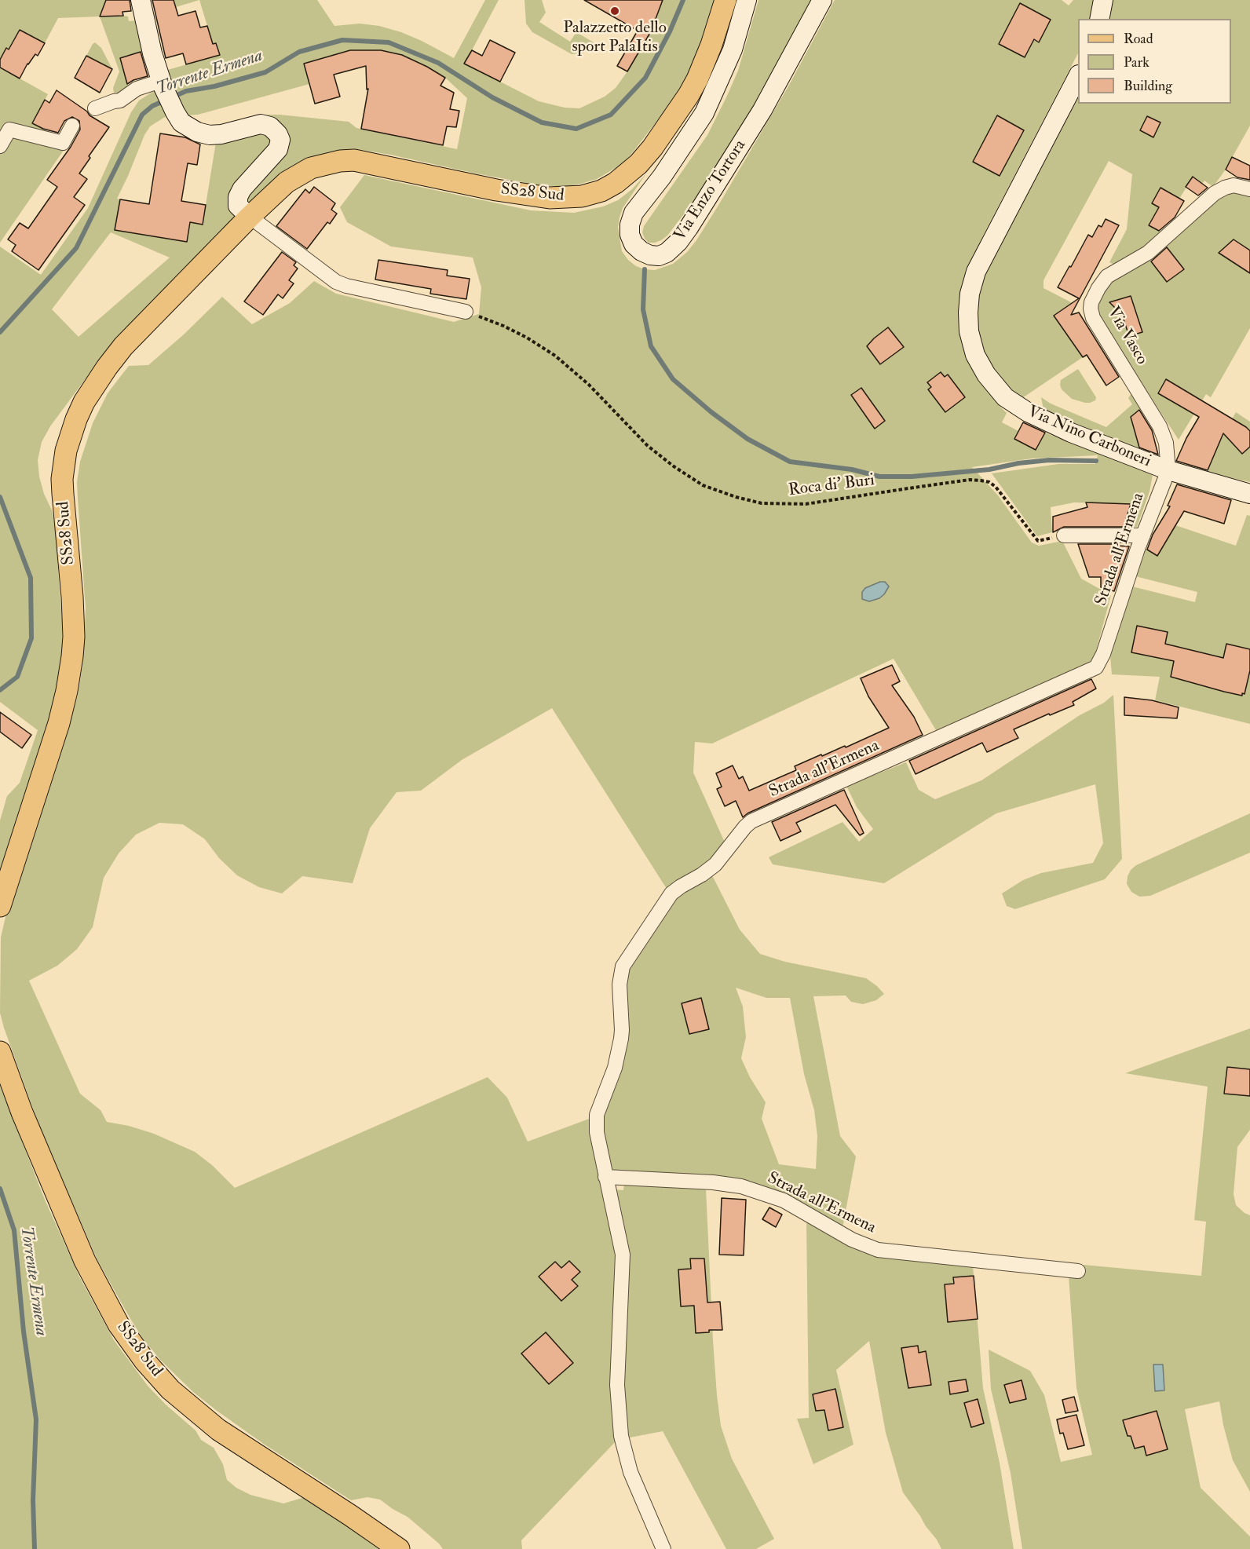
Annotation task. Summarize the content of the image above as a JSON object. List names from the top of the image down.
{
  "streets": {
    "main road": ["Via Enzo Tortora", "SS28 Sud", "Via Nino Carboneri"],
    "street": ["Via Vasco", "Strada all'Ermena"],
    "path": ["Roca di' Buri"]
  },
  "crossings": [
    ["Via Vasco", "Via Nino Carboneri"],
    ["Via Vasco", "Strada all'Ermena"],
    ["Via Nino Carboneri", "Strada all'Ermena"]
  ],
  "water": ["Torrente Ermena"],
  "places": ["Palazzetto dello sport PalaItis"],
  "legend": ["Road", "Park", "Building"]
}
